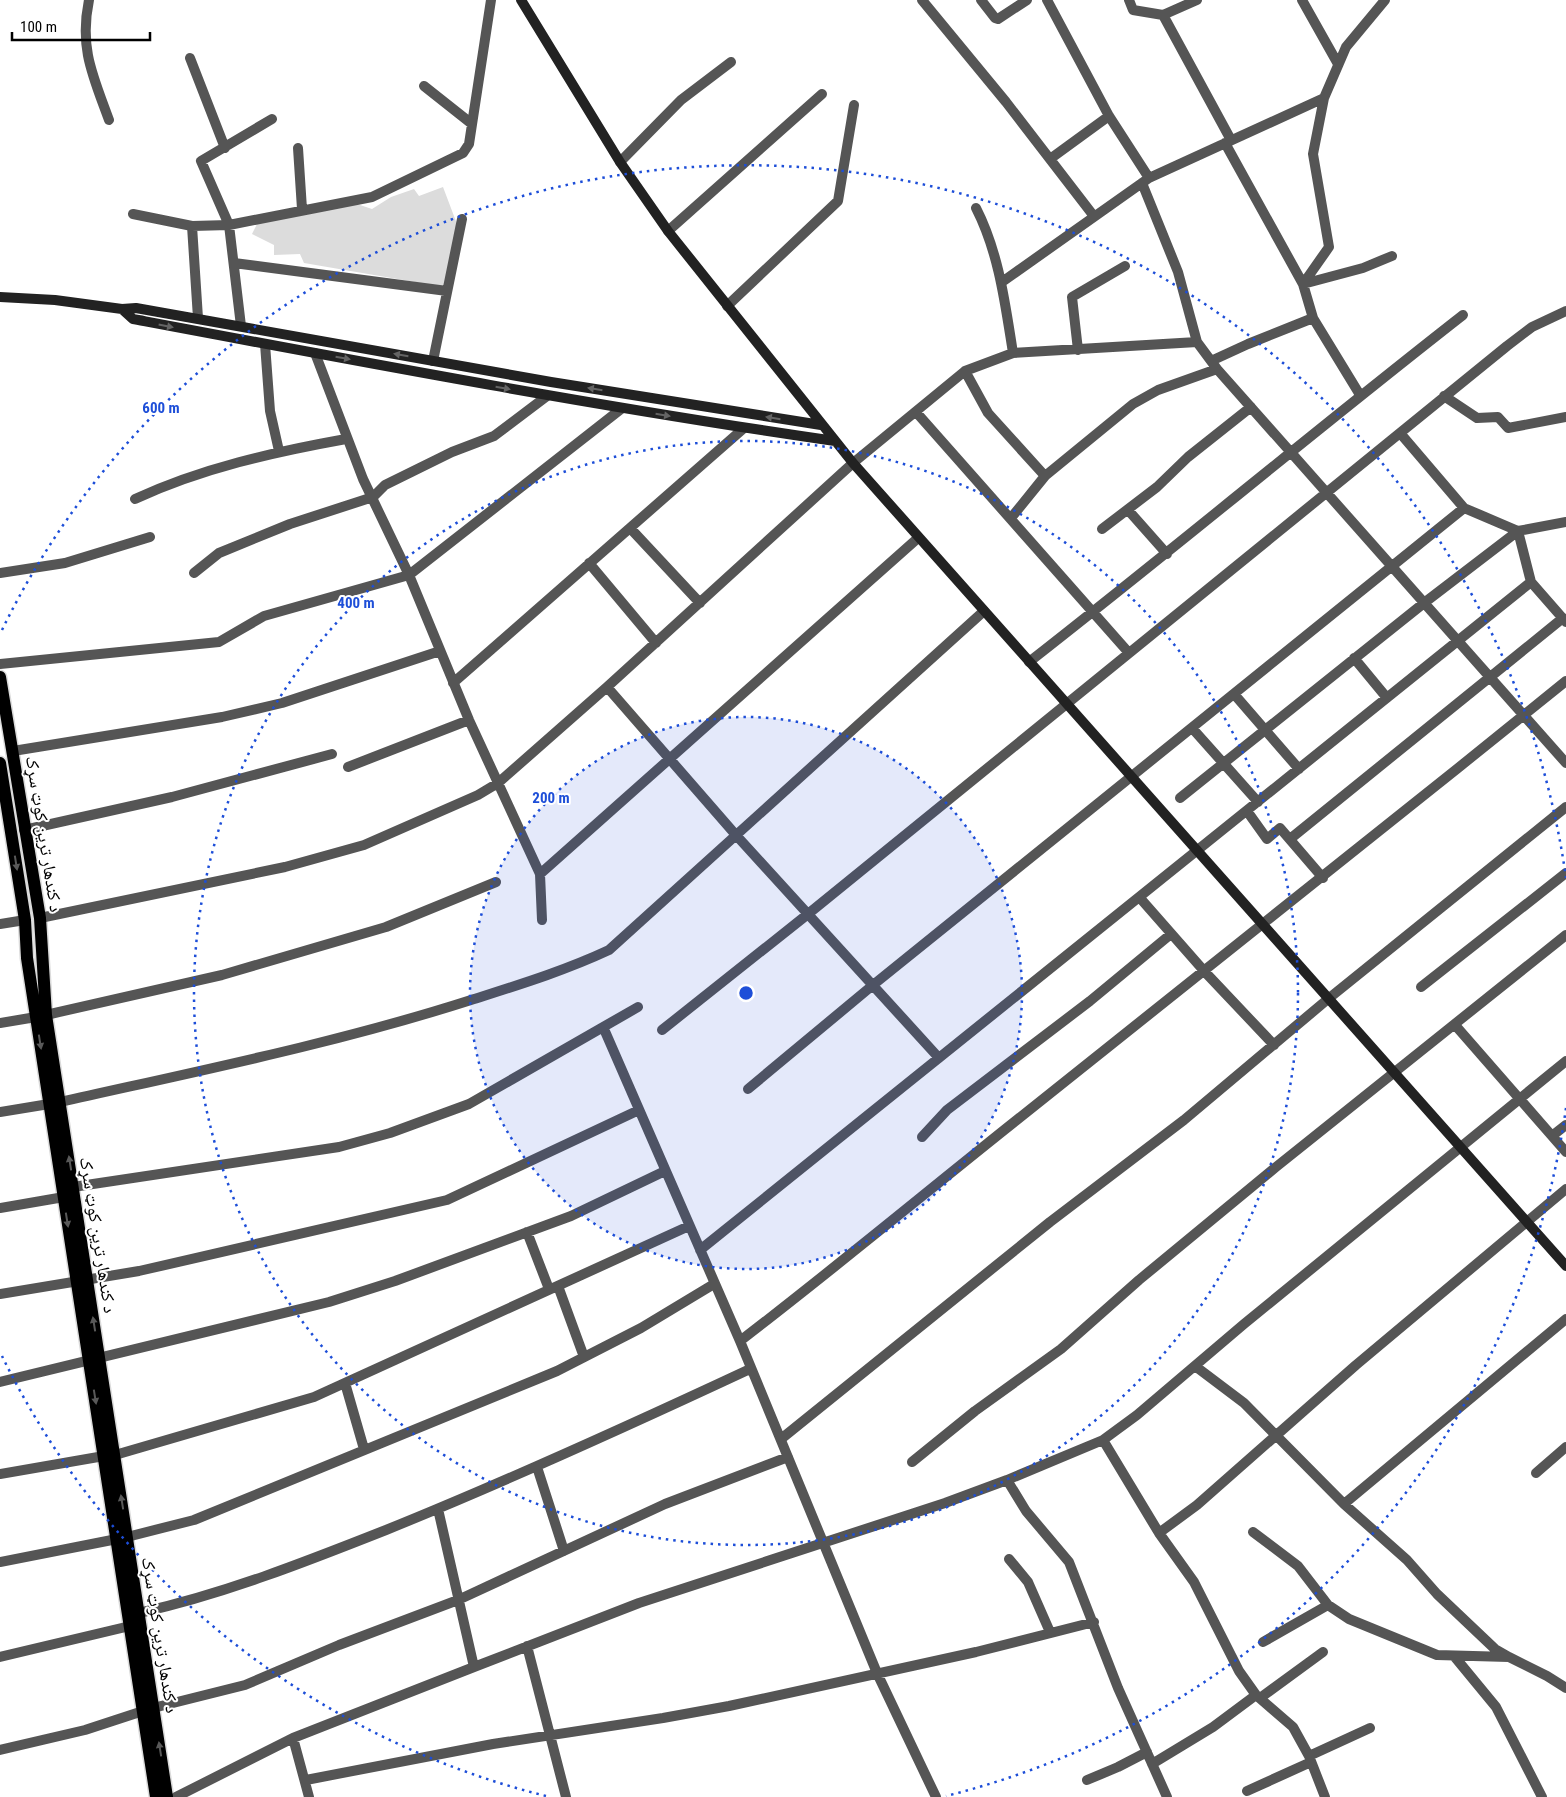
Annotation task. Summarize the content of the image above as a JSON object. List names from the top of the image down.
{
  "streets": {
    "main road": ["د کندهار ترين کوټ سړک"]
  },
  "scale_bar": "100 m",
  "rings": ["600 m", "400 m", "200 m"]
}
